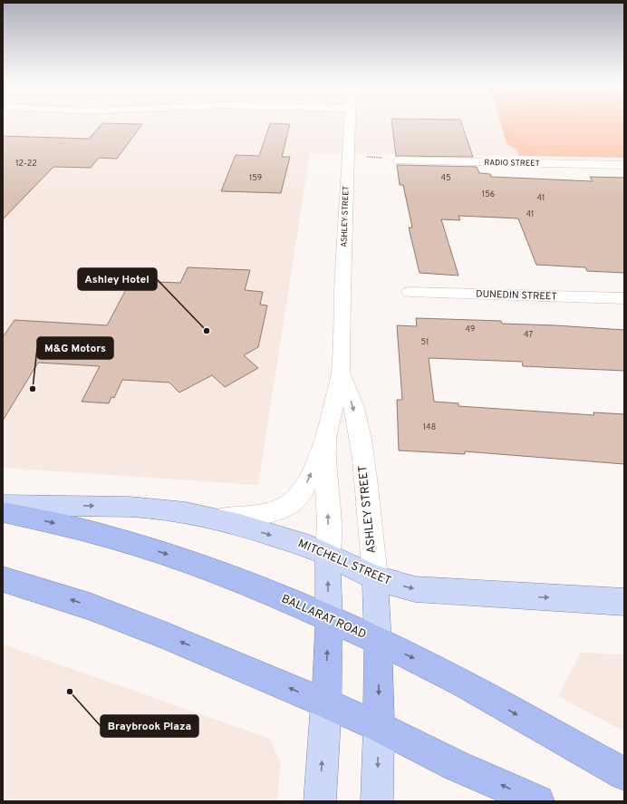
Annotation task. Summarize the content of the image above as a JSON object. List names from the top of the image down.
{
  "streets": {
    "highway": ["ASHLEY STREET", "BALLARAT ROAD"],
    "main road": ["MITCHELL STREET"],
    "street": ["RADIO STREET", "DUNEDIN STREET"]
  },
  "crossings": [
    ["ASHLEY STREET", "MITCHELL STREET"],
    ["ASHLEY STREET", "BALLARAT ROAD"]
  ],
  "one_way": ["MITCHELL STREET"],
  "places": ["Ashley Hotel", "M&G Motors", "Braybrook Plaza"],
  "house_numbers": [
    "12-22",
    "159",
    "45",
    "156",
    "41",
    "41",
    "49",
    "47",
    "51",
    "148"
  ]
}
